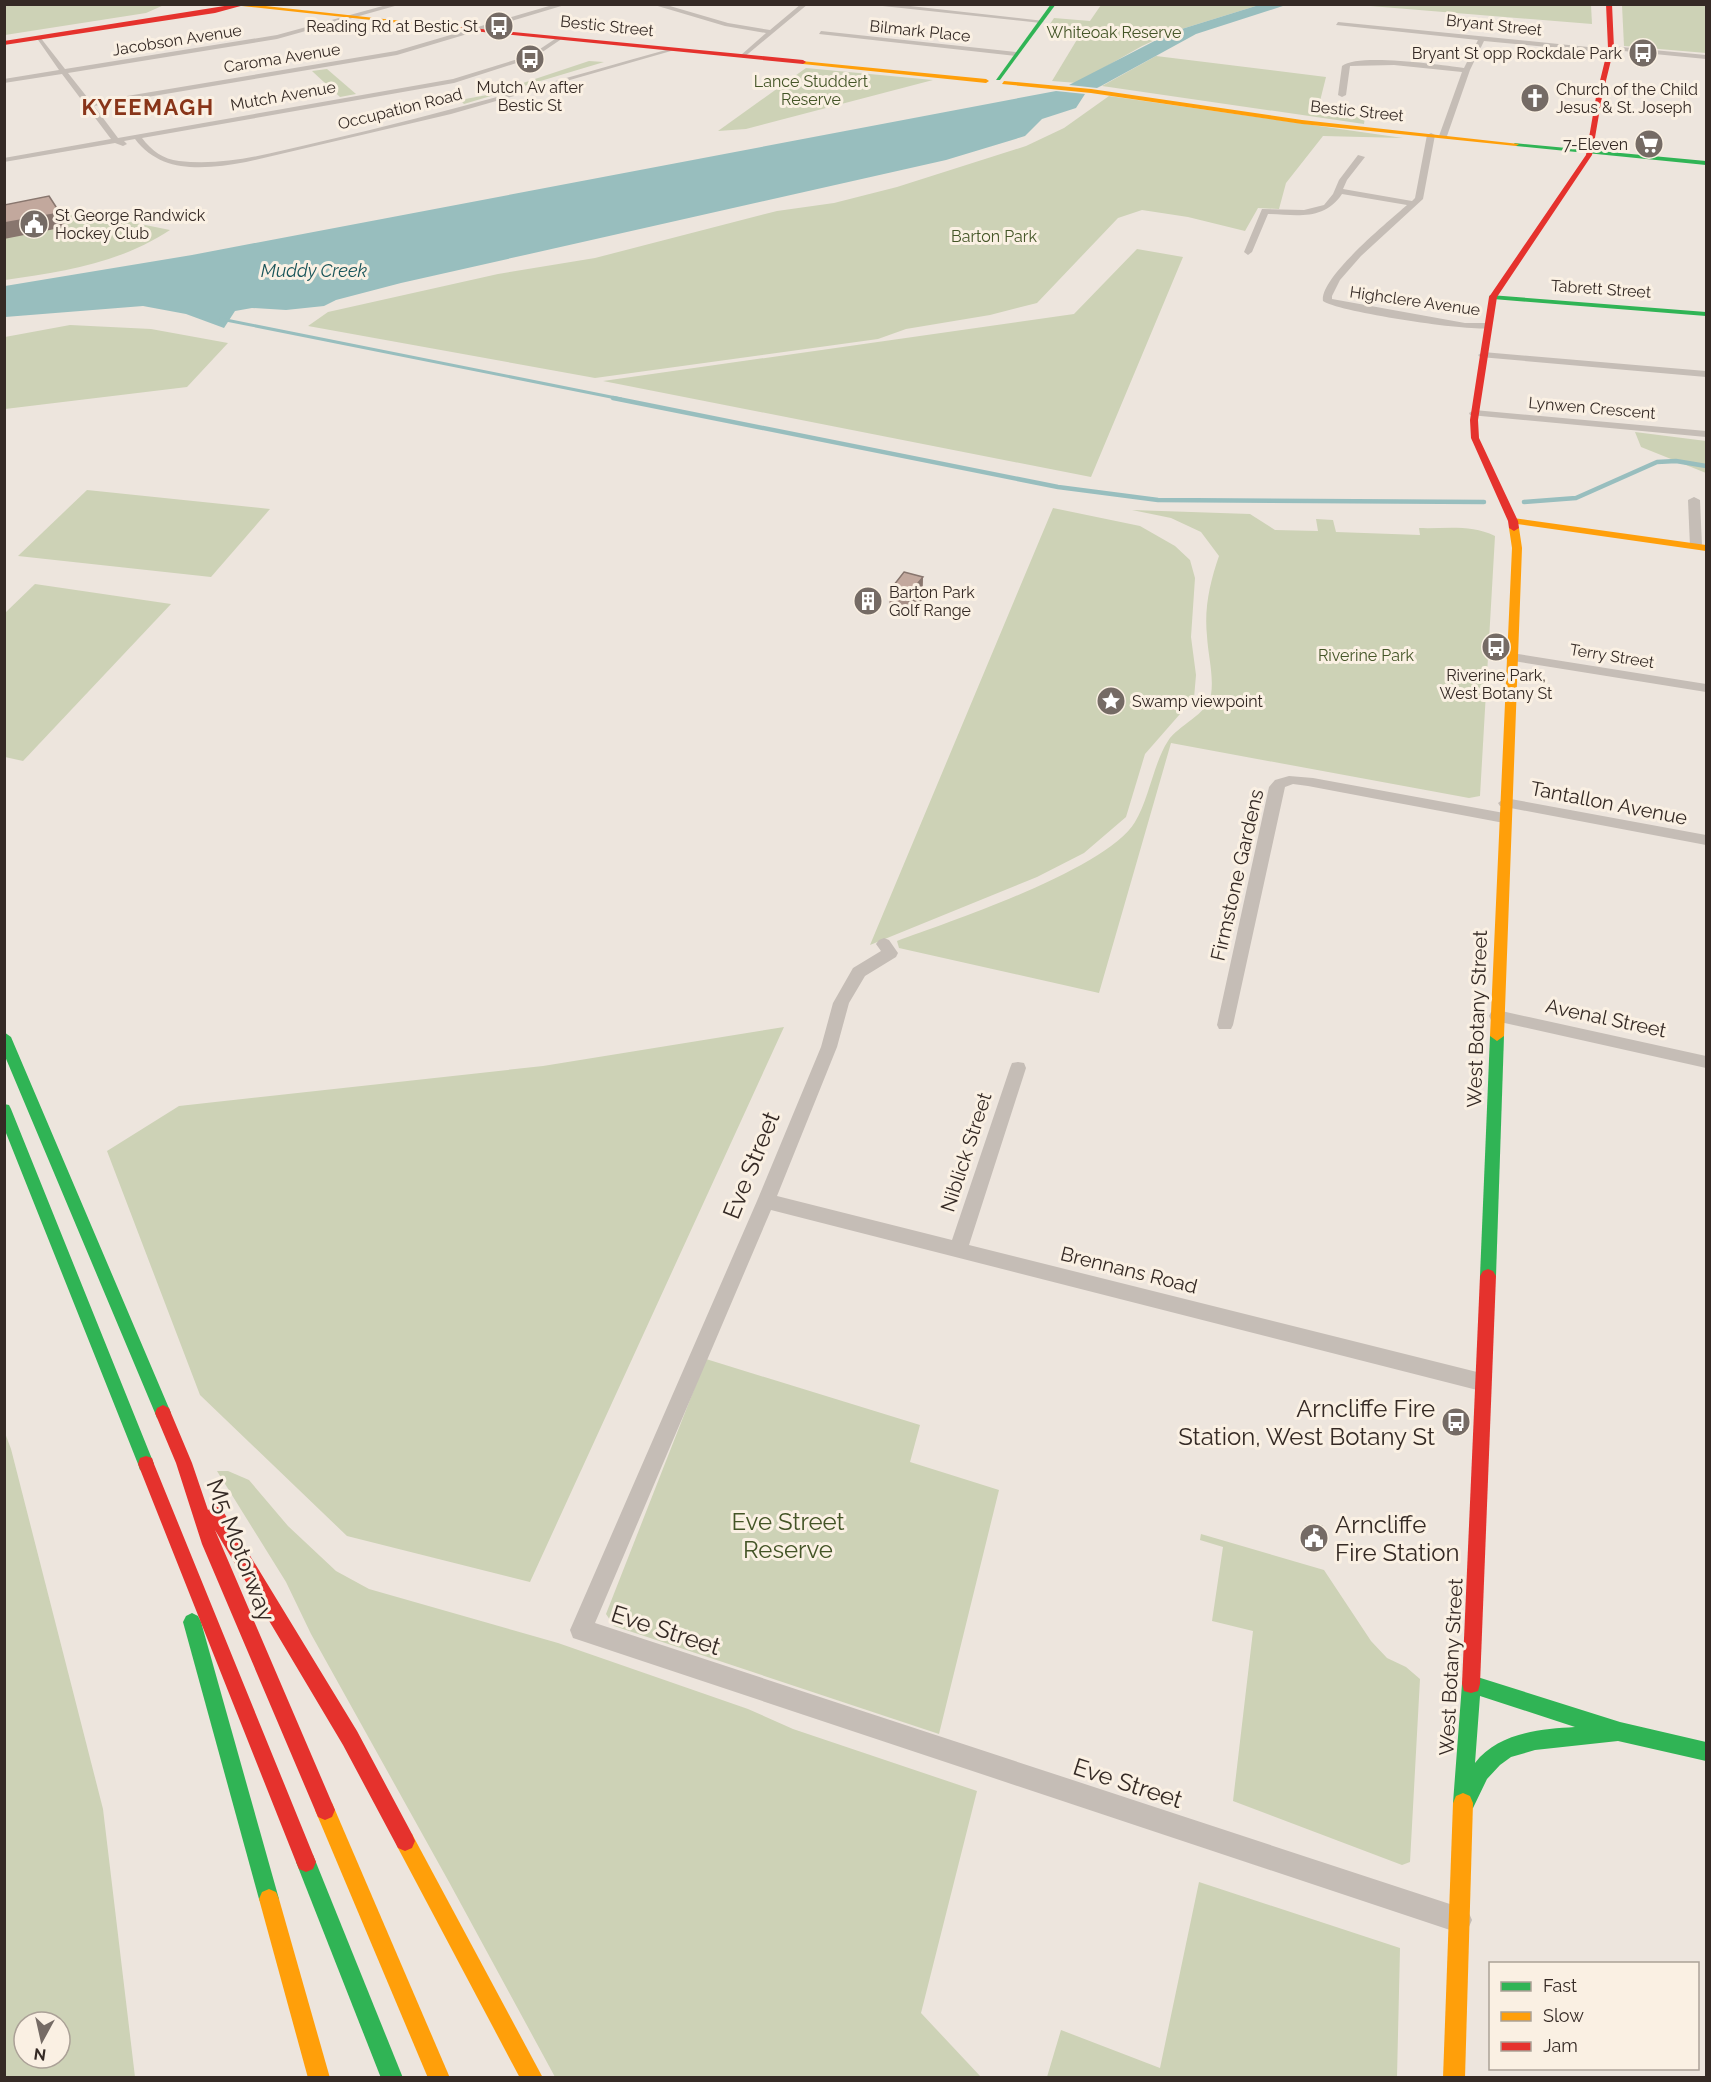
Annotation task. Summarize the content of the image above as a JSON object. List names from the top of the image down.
{
  "streets": {
    "main road": [
      "Bestic Street",
      "Tabrett Street",
      "West Botany Street",
      "M5 Motorway"
    ],
    "street": [
      "Bryant Street",
      "Bilmark Place",
      "Jacobson Avenue",
      "Caroma Avenue",
      "Mutch Avenue",
      "Occupation Road",
      "Highclere Avenue",
      "Lynwen Crescent",
      "Terry Street",
      "Tantallon Avenue",
      "Firmstone Gardens",
      "Avenal Street",
      "Niblick Street",
      "Eve Street",
      "Brennans Road"
    ]
  },
  "crossings": [
    ["Bryant Street", "Highclere Avenue"],
    ["Bryant Street", "West Botany Street"],
    ["Bestic Street", "Jacobson Avenue"],
    ["Bestic Street", "Caroma Avenue"],
    ["Bestic Street", "Mutch Avenue"],
    ["Bestic Street", "Occupation Road"],
    ["Bestic Street", "Highclere Avenue"],
    ["Bestic Street", "West Botany Street"],
    ["Mutch Avenue", "Occupation Road"],
    ["Tabrett Street", "West Botany Street"],
    ["Highclere Avenue", "West Botany Street"],
    ["Lynwen Crescent", "West Botany Street"],
    ["Terry Street", "West Botany Street"],
    ["Tantallon Avenue", "Firmstone Gardens"],
    ["Tantallon Avenue", "West Botany Street"],
    ["Firmstone Gardens", "West Botany Street"],
    ["Avenal Street", "West Botany Street"],
    ["West Botany Street", "Eve Street"],
    ["West Botany Street", "Brennans Road"],
    ["Niblick Street", "Brennans Road"],
    ["Eve Street", "Brennans Road"]
  ],
  "districts": ["KYEEMAGH"],
  "water": ["Muddy Creek"],
  "parks": [
    "Whiteoak Reserve",
    "Lance Studdert Reserve",
    "Barton Park",
    "Riverine Park",
    "Eve Street Reserve"
  ],
  "places": {
    "bus stop": [
      "Reading Rd at Bestic St",
      "Bryant St opp Rockdale Park",
      "Mutch Av after Bestic St",
      "Riverine Park, West Botany St",
      "Arncliffe Fire Station, West Botany St"
    ],
    "church": ["Church of the Child Jesus & St. Joseph"],
    "supermarket": ["7-Eleven"],
    "public building": ["St George Randwick Hockey Club", "Arncliffe Fire Station"],
    "building": ["Barton Park Golf Range"],
    "place": ["Swamp viewpoint"]
  },
  "legend": ["Fast", "Slow", "Jam"],
  "north": "bottom"
}
